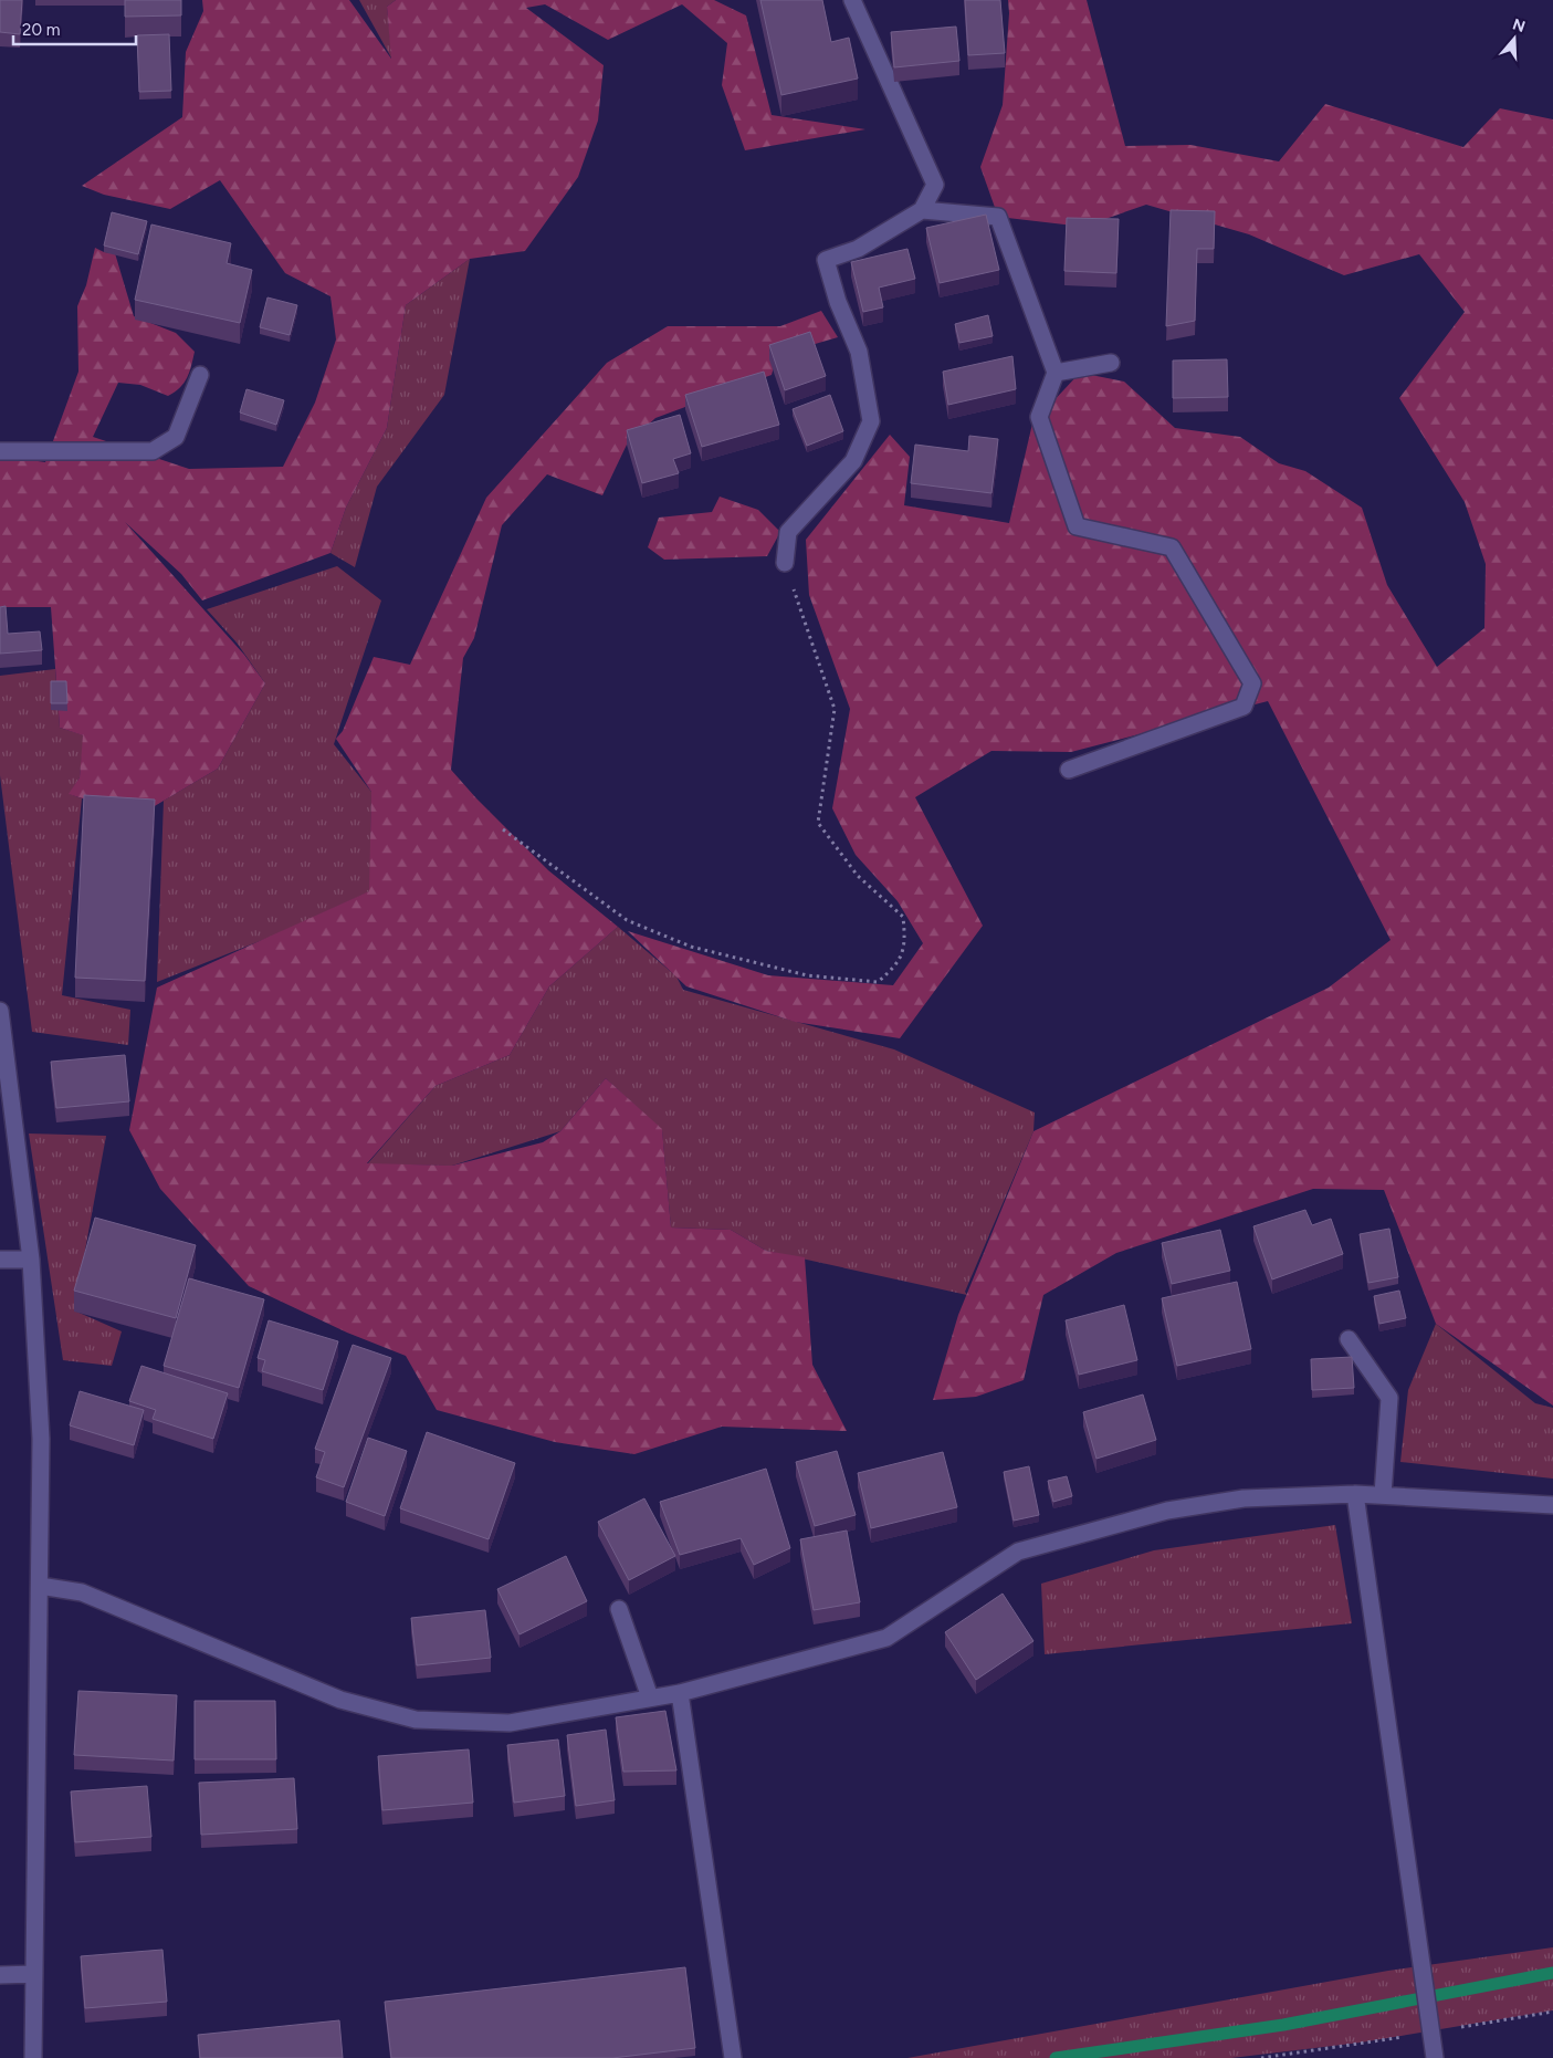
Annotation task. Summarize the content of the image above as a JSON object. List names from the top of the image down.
{
  "scale_bar": "20 m",
  "north": "top"
}
